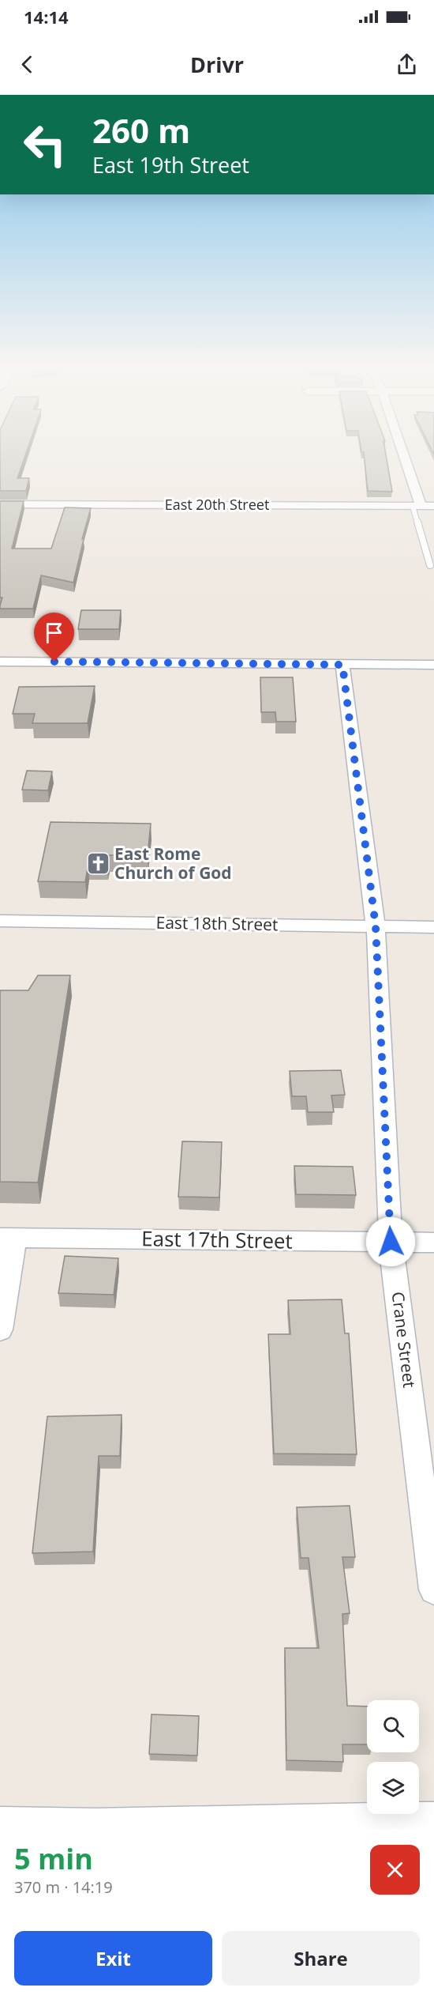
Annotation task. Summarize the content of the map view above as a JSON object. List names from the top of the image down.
{
  "streets": {
    "street": [
      "East 20th Street",
      "East 18th Street",
      "East 17th Street",
      "Crane Street"
    ]
  },
  "crossings": [
    ["East 18th Street", "Crane Street"],
    ["East 17th Street", "Crane Street"]
  ],
  "places": {
    "church": ["East Rome Church of God"]
  },
  "page": {
    "status": "14:14",
    "header": "Drivr",
    "turn": ["260 m", "East 19th Street"],
    "heading": ["5 min", "370 m · 14:19"],
    "buttons": ["Exit", "Share"]
  }
}
